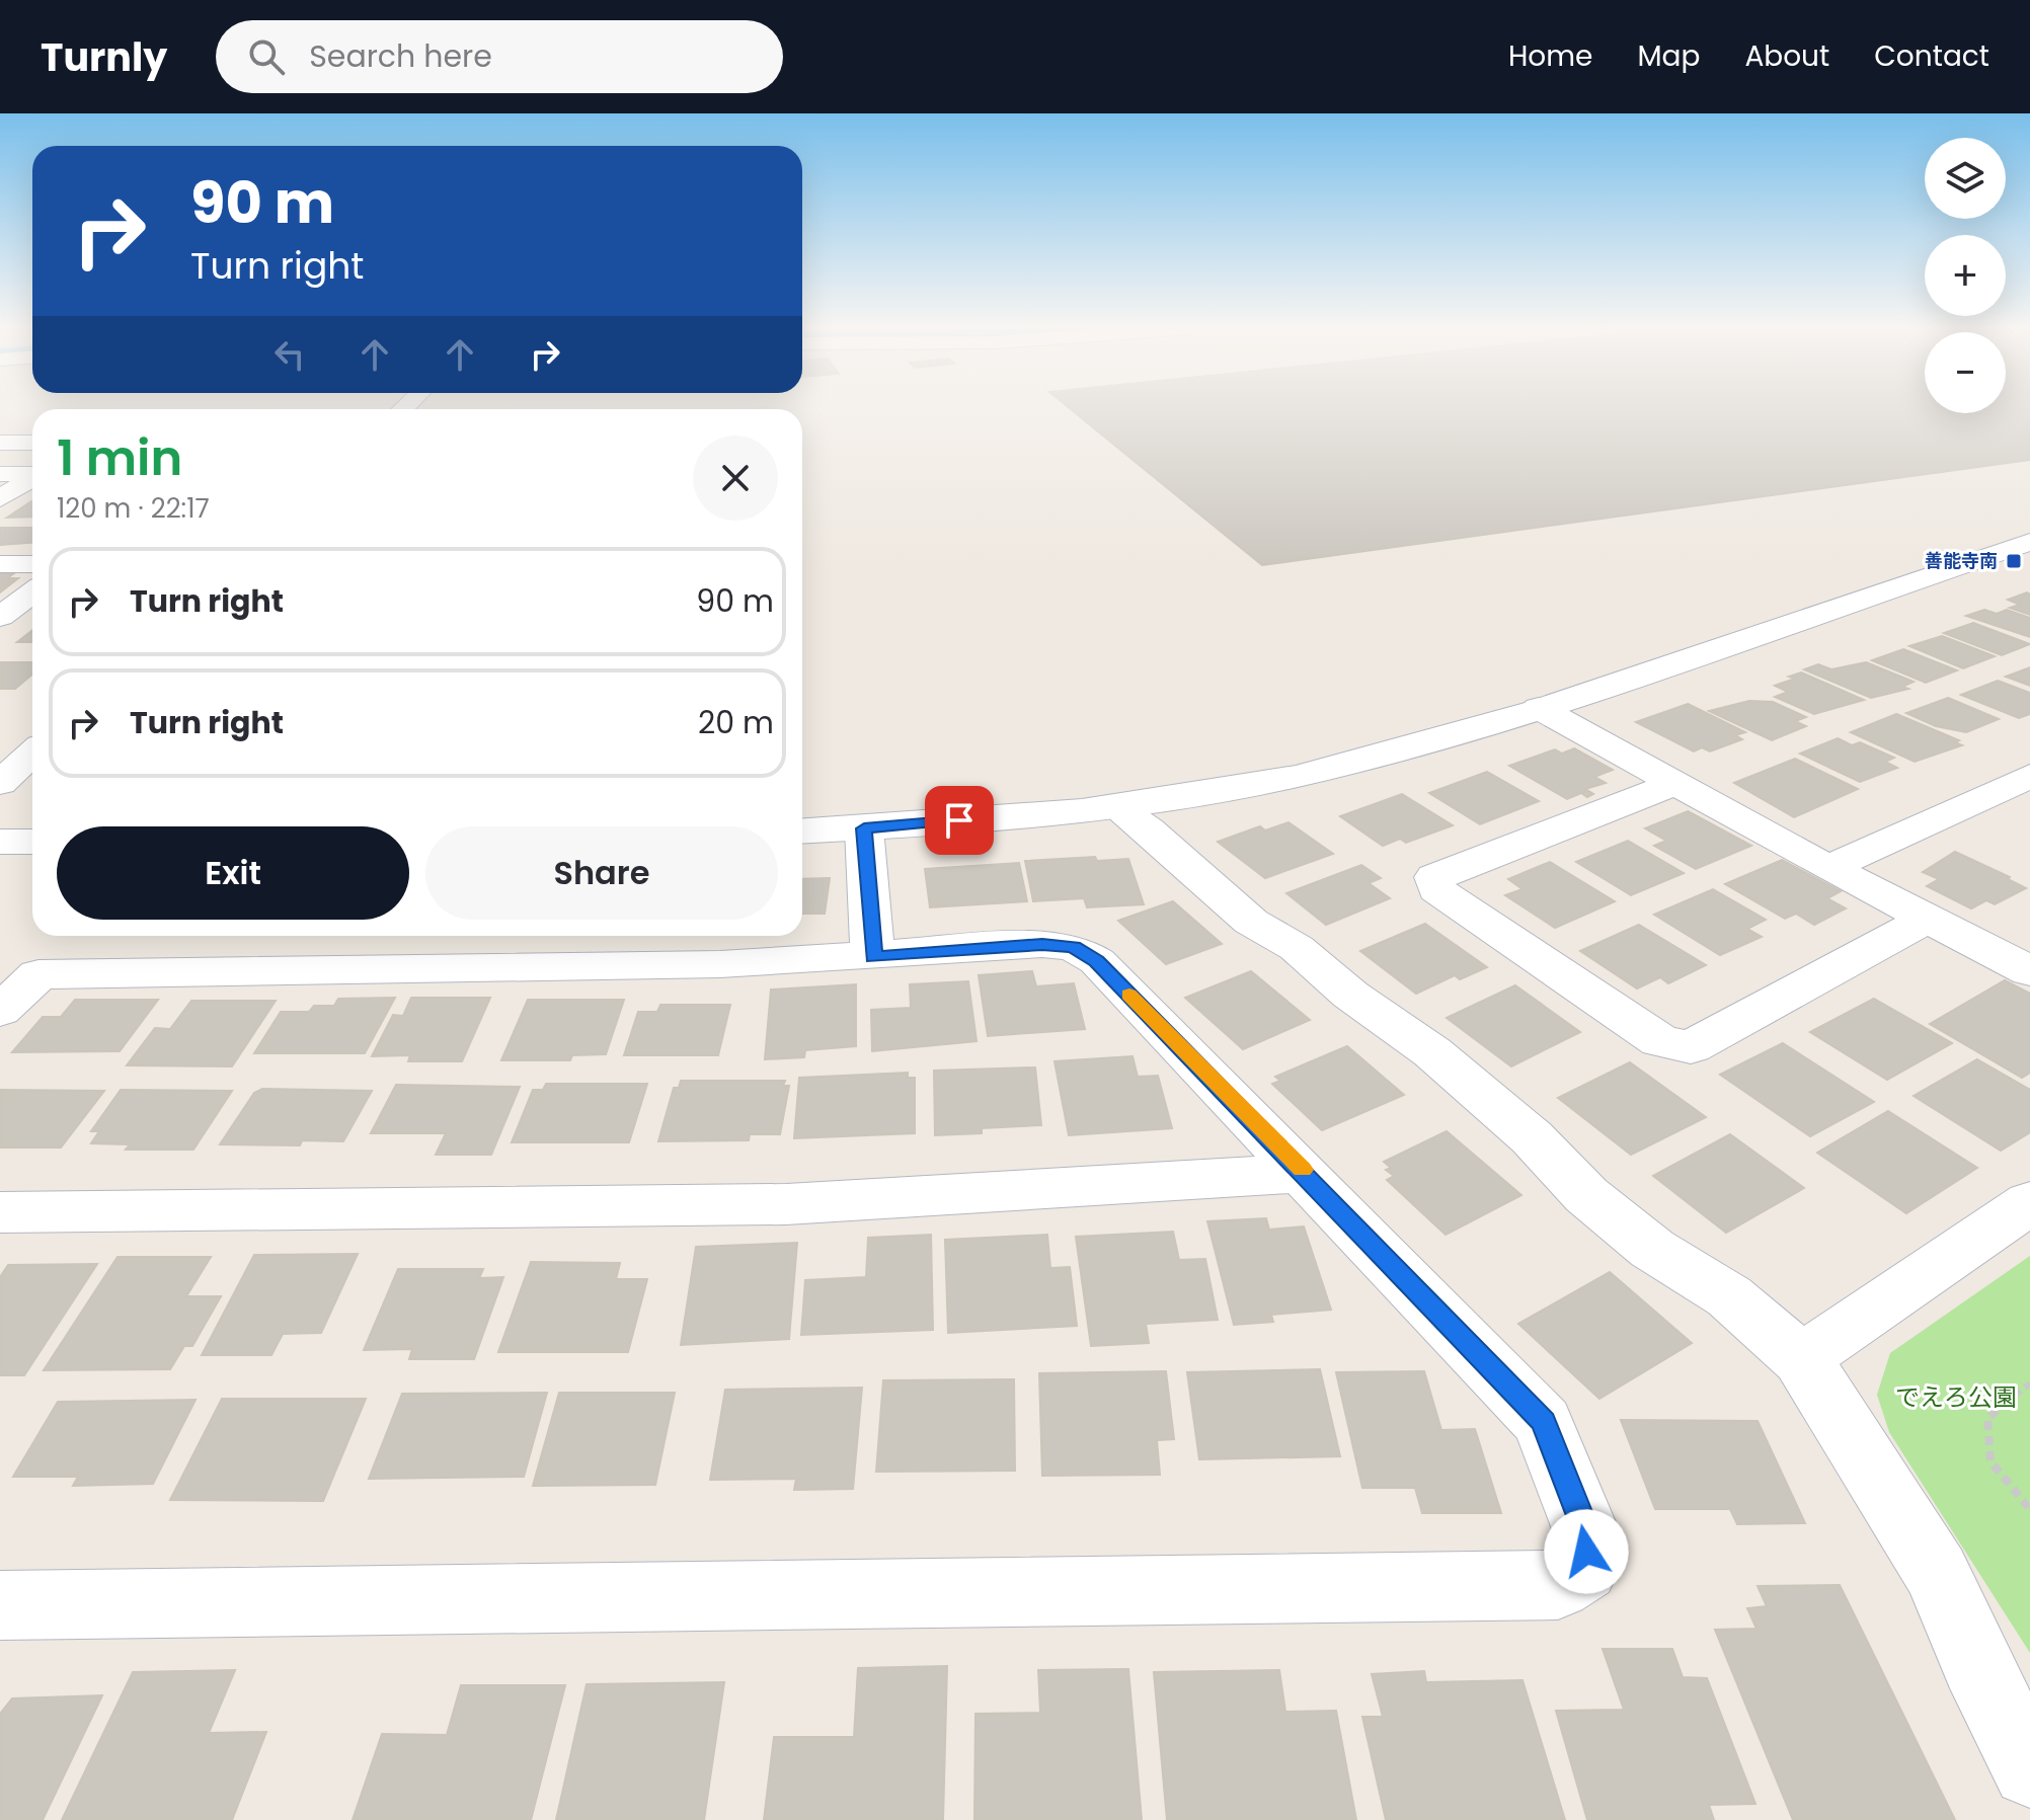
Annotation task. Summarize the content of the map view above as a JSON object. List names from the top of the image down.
{
  "parks": ["でえろ公園"],
  "places": {
    "transit": ["善能寺南"]
  },
  "page": {
    "header": "Turnly",
    "search": "Search here",
    "nav": [
      "Home",
      "Map",
      "About",
      "Contact"
    ],
    "map_buttons": ["+", "−"],
    "turn": ["90 m", "Turn right"],
    "heading": ["1 min", "120 m · 22:17"],
    "list": [
      {
        "name": "Turn right",
        "value": "90 m"
      },
      {
        "name": "Turn right",
        "value": "20 m"
      }
    ],
    "buttons": ["Exit", "Share"]
  }
}
